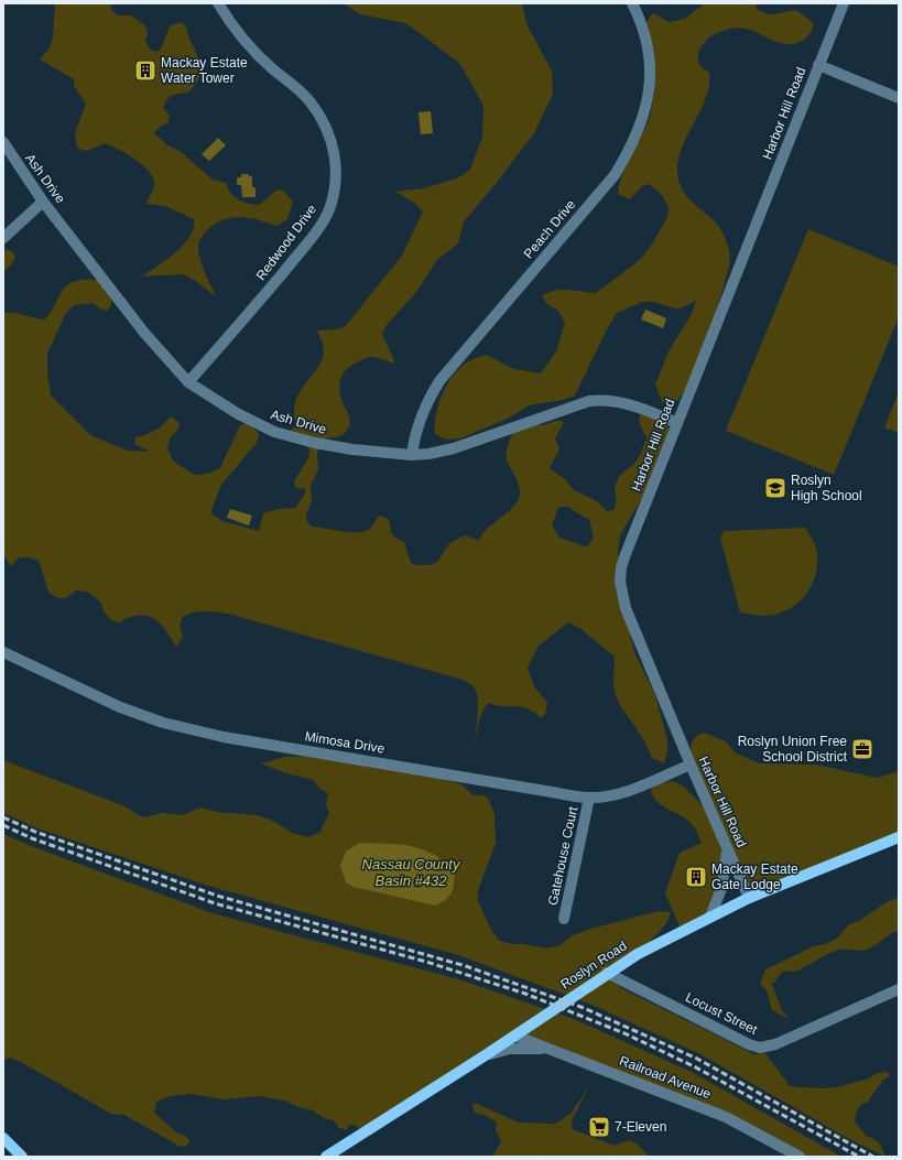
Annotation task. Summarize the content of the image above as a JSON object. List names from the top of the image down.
{
  "streets": {
    "main road": ["Roslyn Road"],
    "street": [
      "Harbor Hill Road",
      "Ash Drive",
      "Peach Drive",
      "Redwood Drive",
      "Mimosa Drive",
      "Gatehouse Court",
      "Locust Street",
      "Railroad Avenue"
    ]
  },
  "crossings": [
    ["Harbor Hill Road", "Ash Drive"],
    ["Harbor Hill Road", "Mimosa Drive"],
    ["Harbor Hill Road", "Roslyn Road"],
    ["Ash Drive", "Peach Drive"],
    ["Ash Drive", "Redwood Drive"],
    ["Mimosa Drive", "Gatehouse Court"],
    ["Roslyn Road", "Locust Street"],
    ["Roslyn Road", "Railroad Avenue"]
  ],
  "water": ["Nassau County Basin #432"],
  "places": {
    "building": ["Mackay Estate Water Tower", "Mackay Estate Gate Lodge"],
    "school or university": ["Roslyn High School"],
    "office": ["Roslyn Union Free School District"],
    "supermarket": ["7-Eleven"]
  }
}
